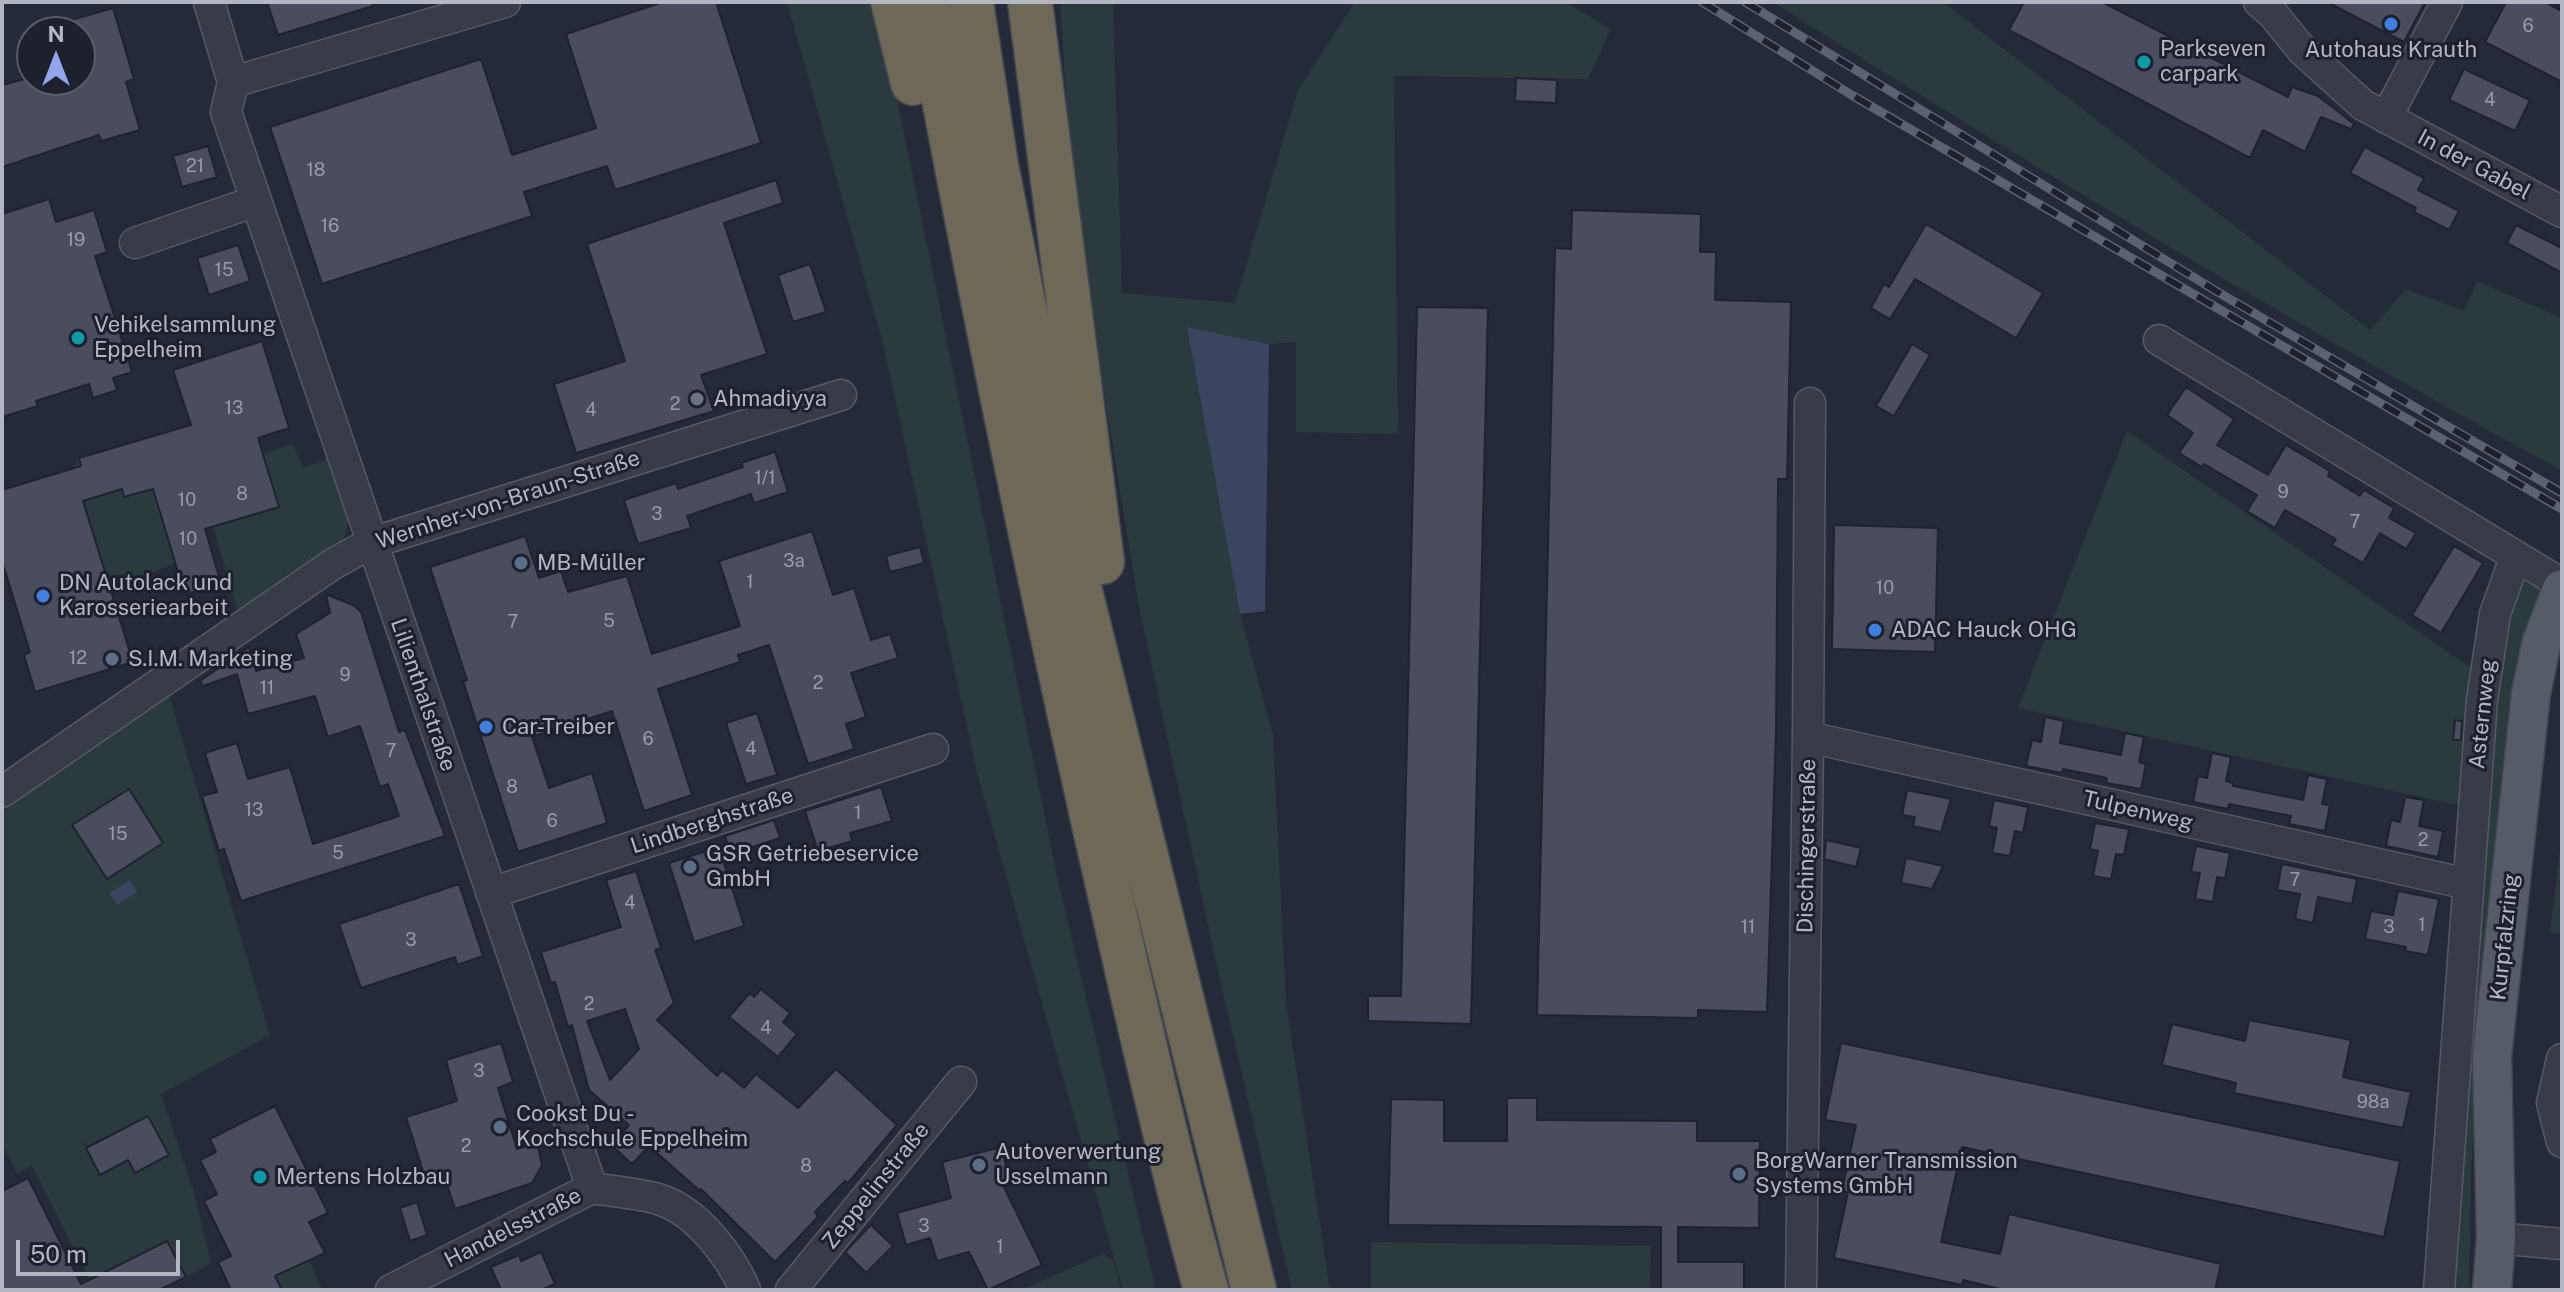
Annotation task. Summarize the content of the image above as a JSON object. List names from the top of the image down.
{
  "streets": {
    "main road": ["Kurpfalzring"],
    "street": [
      "In der Gabel",
      "Wernher-von-Braun-Straße",
      "Lilienthalstraße",
      "Asternweg",
      "Tulpenweg",
      "Lindberghstraße",
      "Dischingerstraße",
      "Zeppelinstraße",
      "Handelsstraße"
    ]
  },
  "crossings": [
    ["Wernher-von-Braun-Straße", "Lilienthalstraße"],
    ["Lilienthalstraße", "Lindberghstraße"],
    ["Lilienthalstraße", "Handelsstraße"],
    ["Asternweg", "Tulpenweg"],
    ["Tulpenweg", "Dischingerstraße"]
  ],
  "places": [
    "Autohaus Krauth",
    "Parkseven carpark",
    "Vehikelsammlung Eppelheim",
    "Ahmadiyya",
    "MB-Müller",
    "DN Autolack und Karosseriearbeit",
    "ADAC Hauck OHG",
    "S.I.M. Marketing",
    "Car-Treiber",
    "GSR Getriebeservice GmbH",
    "Cookst Du - Kochschule Eppelheim",
    "Autoverwertung Usselmann",
    "BorgWarner Transmission Systems GmbH",
    "Mertens Holzbau"
  ],
  "house_numbers": [
    "6",
    "4",
    "21",
    "18",
    "16",
    "19",
    "15",
    "2",
    "13",
    "4",
    "1/1",
    "9",
    "8",
    "10",
    "3",
    "7",
    "10",
    "3a",
    "1",
    "10",
    "5",
    "7",
    "12",
    "9",
    "2",
    "11",
    "6",
    "4",
    "7",
    "8",
    "13",
    "1",
    "6",
    "15",
    "2",
    "5",
    "7",
    "4",
    "1",
    "11",
    "3",
    "3",
    "2",
    "4",
    "3",
    "98a",
    "2",
    "8",
    "3",
    "1"
  ],
  "scale_bar": "50 m",
  "north": "top"
}
